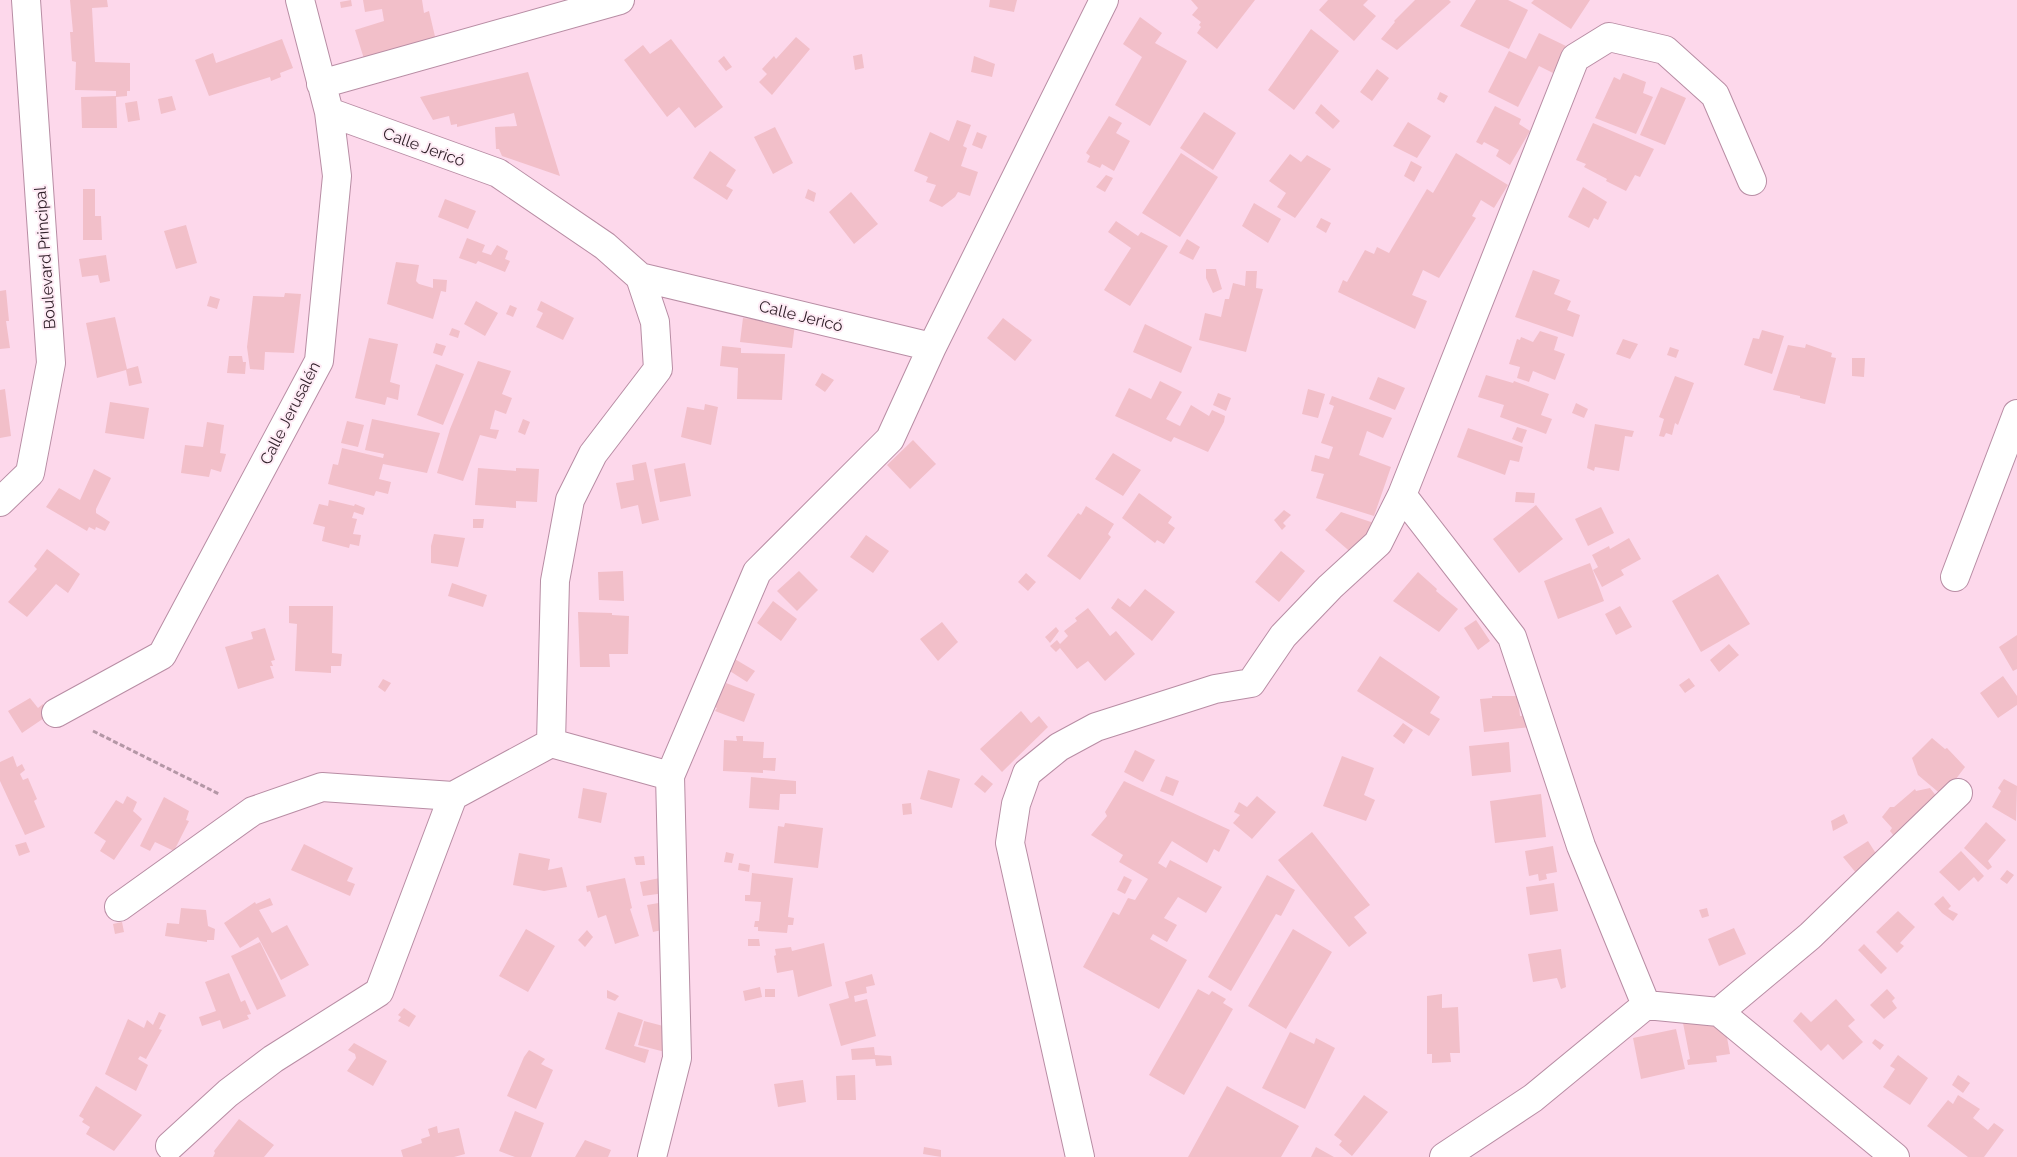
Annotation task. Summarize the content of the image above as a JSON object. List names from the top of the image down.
{
  "streets": {
    "street": ["Calle Jericó", "Boulevard Principal", "Calle Jerusalén"]
  },
  "crossings": [
    ["Calle Jericó", "Calle Jerusalén"]
  ]
}
